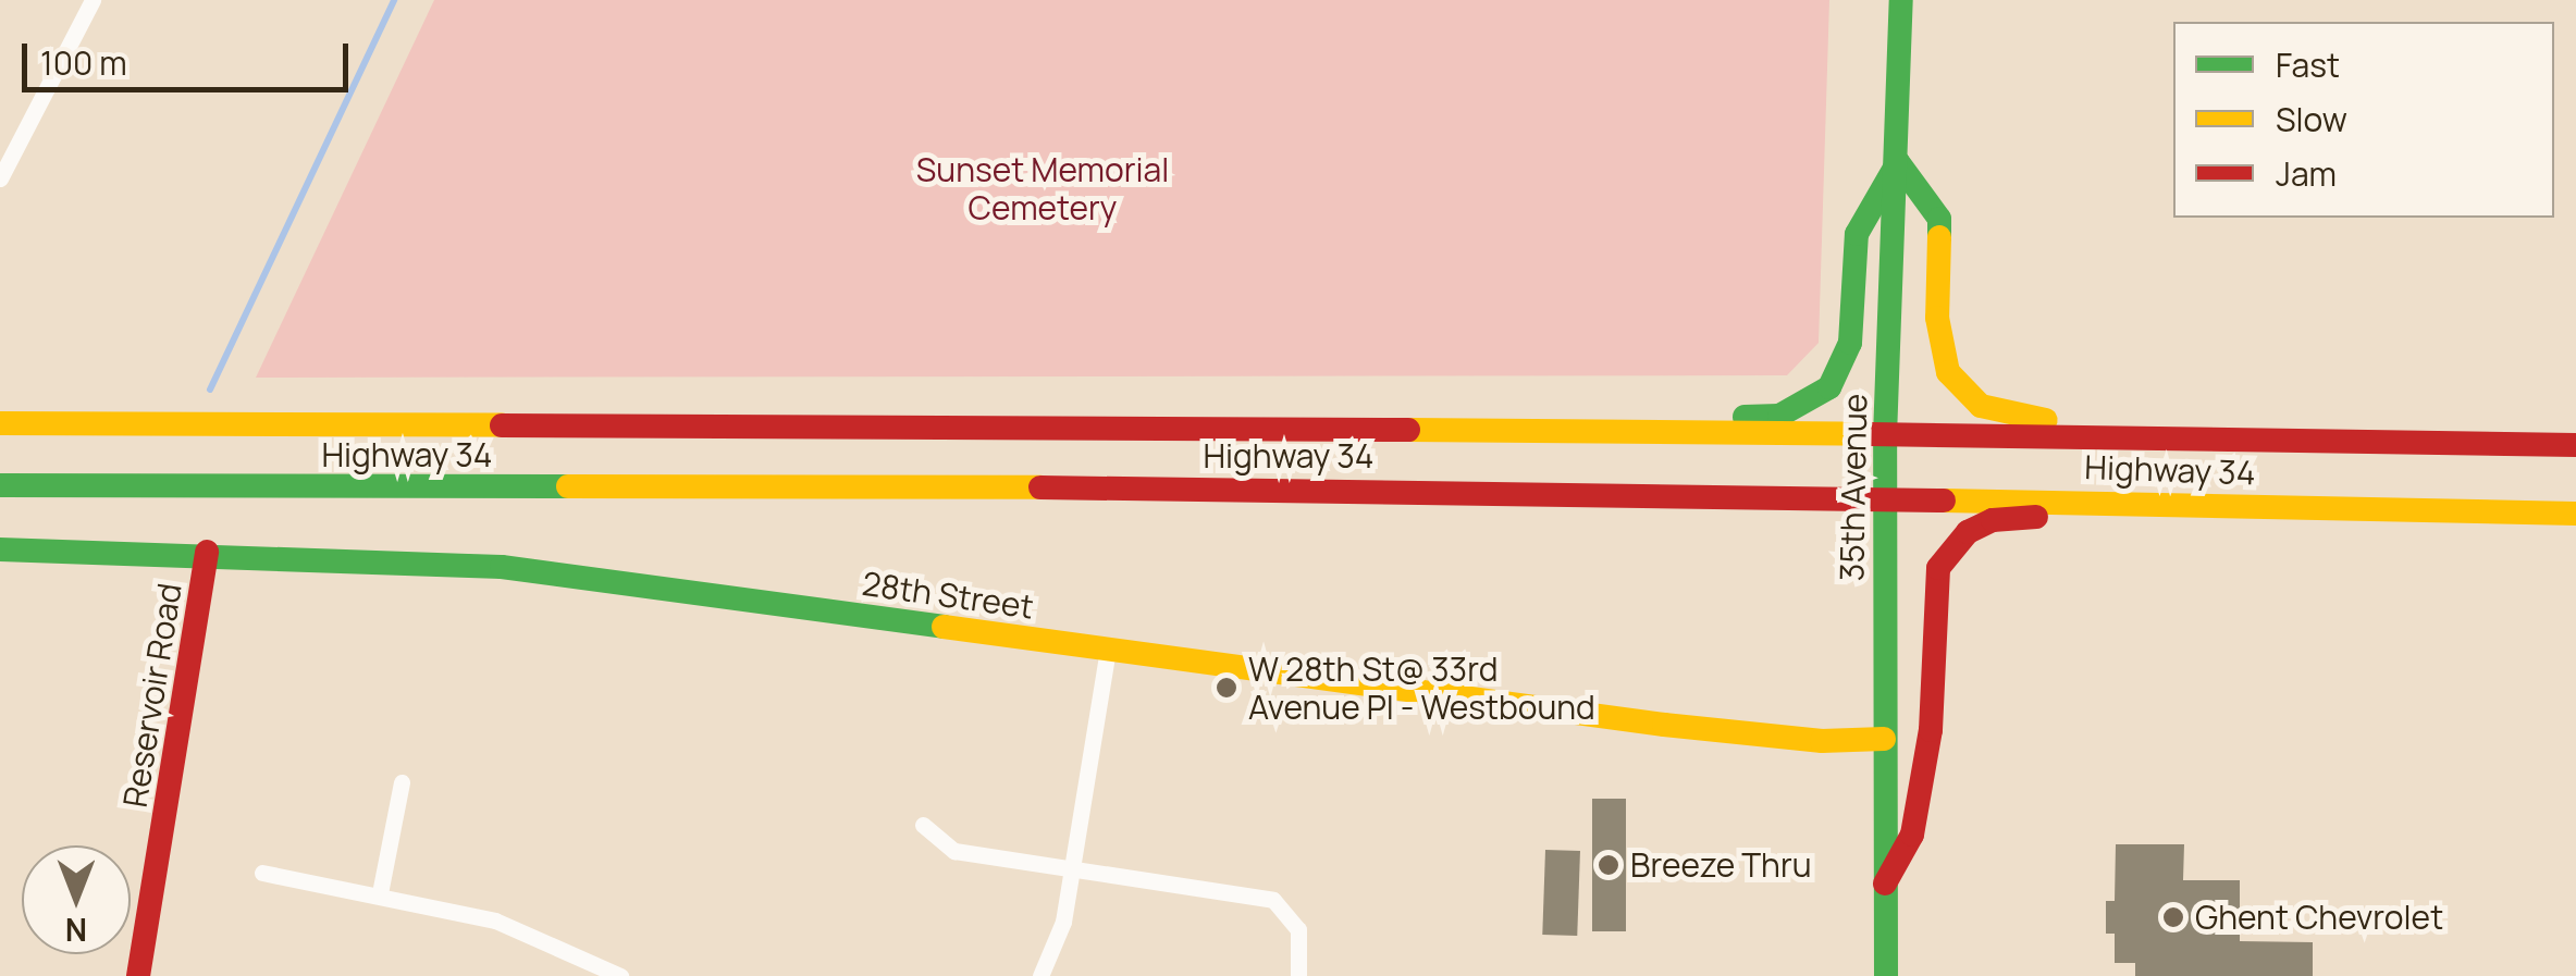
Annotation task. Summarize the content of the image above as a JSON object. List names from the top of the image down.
{
  "streets": {
    "main road": [
      "Highway 34",
      "35th Avenue",
      "28th Street",
      "Reservoir Road"
    ]
  },
  "crossings": [
    ["Highway 34", "35th Avenue"],
    ["35th Avenue", "28th Street"],
    ["28th Street", "Reservoir Road"]
  ],
  "parks": ["Sunset Memorial Cemetery"],
  "places": ["W 28th St@ 33rd Avenue Pl - Westbound", "Breeze Thru", "Ghent Chevrolet"],
  "legend": ["Fast", "Slow", "Jam"],
  "scale_bar": "100 m",
  "north": "bottom"
}
